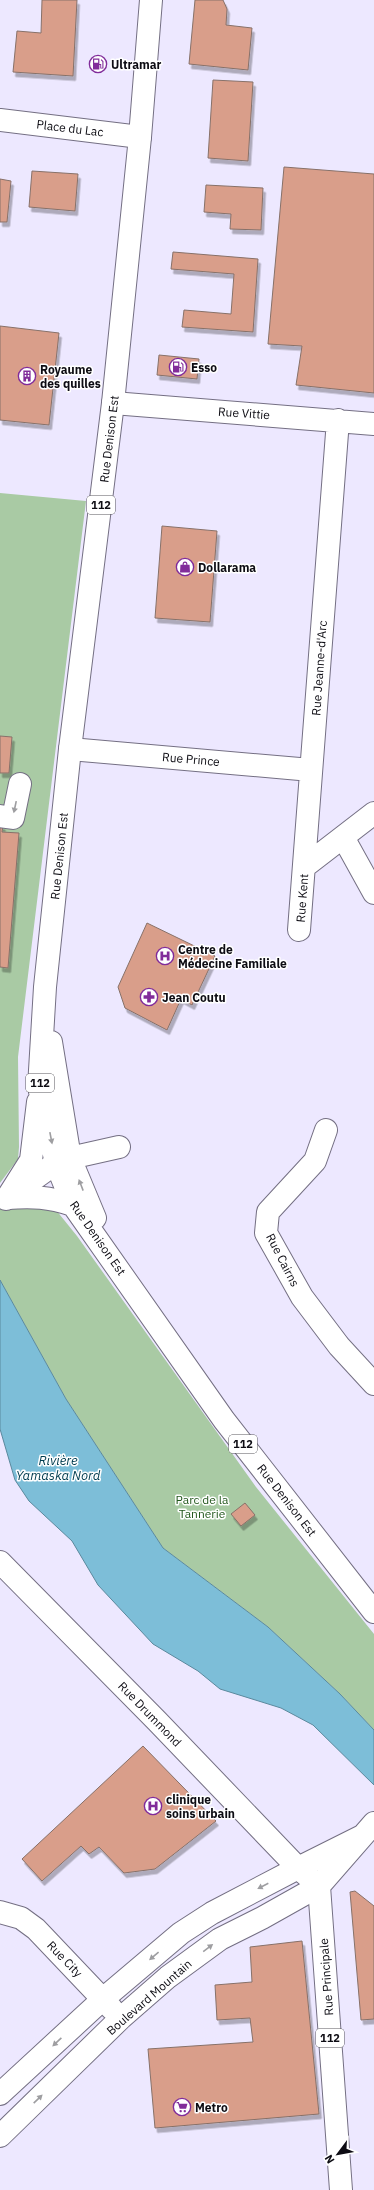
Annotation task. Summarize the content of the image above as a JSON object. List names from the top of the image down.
{
  "streets": {
    "street": [
      "Place du Lac",
      "Rue Vittie",
      "Rue Denison Est",
      "112",
      "Rue Jeanne-d'Arc",
      "Rue Prince",
      "Rue Kent",
      "Rue Cairns",
      "Rue Drummond",
      "Rue City",
      "Rue Principale",
      "Boulevard Mountain"
    ]
  },
  "crossings": [
    ["Place du Lac", "Rue Denison Est"],
    ["Rue Vittie", "Rue Denison Est"],
    ["Rue Vittie", "Rue Jeanne-d'Arc"],
    ["Rue Denison Est", "Rue Prince"],
    ["Rue Jeanne-d'Arc", "Rue Prince"],
    ["Rue Jeanne-d'Arc", "Rue Kent"],
    ["Rue City", "Boulevard Mountain"],
    ["Rue Principale", "Boulevard Mountain"]
  ],
  "water": ["Rivière Yamaska Nord"],
  "parks": ["Parc de la Tannerie"],
  "places": {
    "fuel station": ["Ultramar", "Esso"],
    "building": ["Royaume des quilles"],
    "shop": ["Dollarama"],
    "hospital": ["Centre de Médecine Familiale", "clinique soins urbain"],
    "pharmacy": ["Jean Coutu"],
    "supermarket": ["Metro"]
  },
  "north": "bottom left"
}
